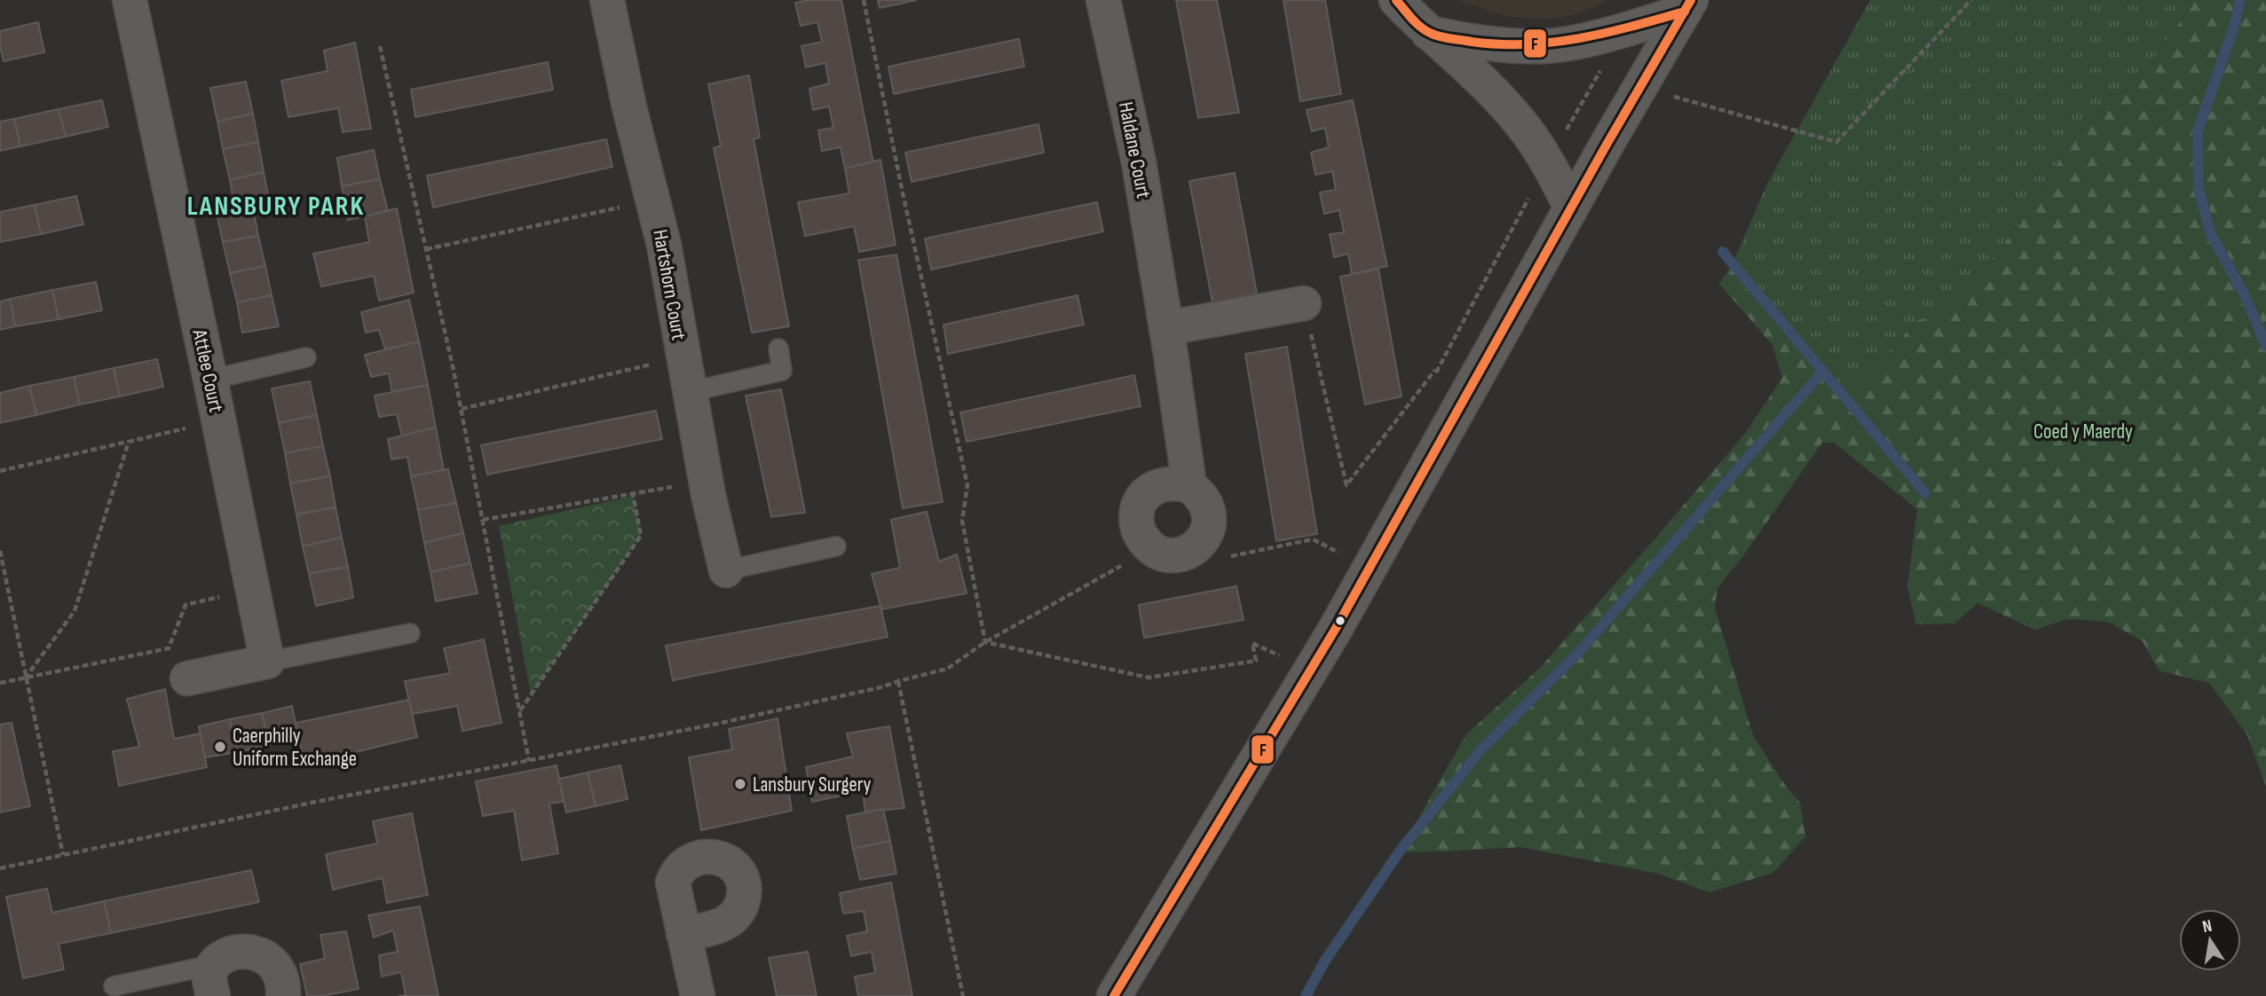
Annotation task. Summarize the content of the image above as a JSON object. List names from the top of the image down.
{
  "streets": {
    "street": ["Haldane Court", "Hartshorn Court", "Attlee Court"]
  },
  "districts": ["LANSBURY PARK"],
  "parks": ["Coed y Maerdy"],
  "places": ["Caerphilly Uniform Exchange", "Lansbury Surgery"],
  "lines": ["transit line F"],
  "north": "top"
}
